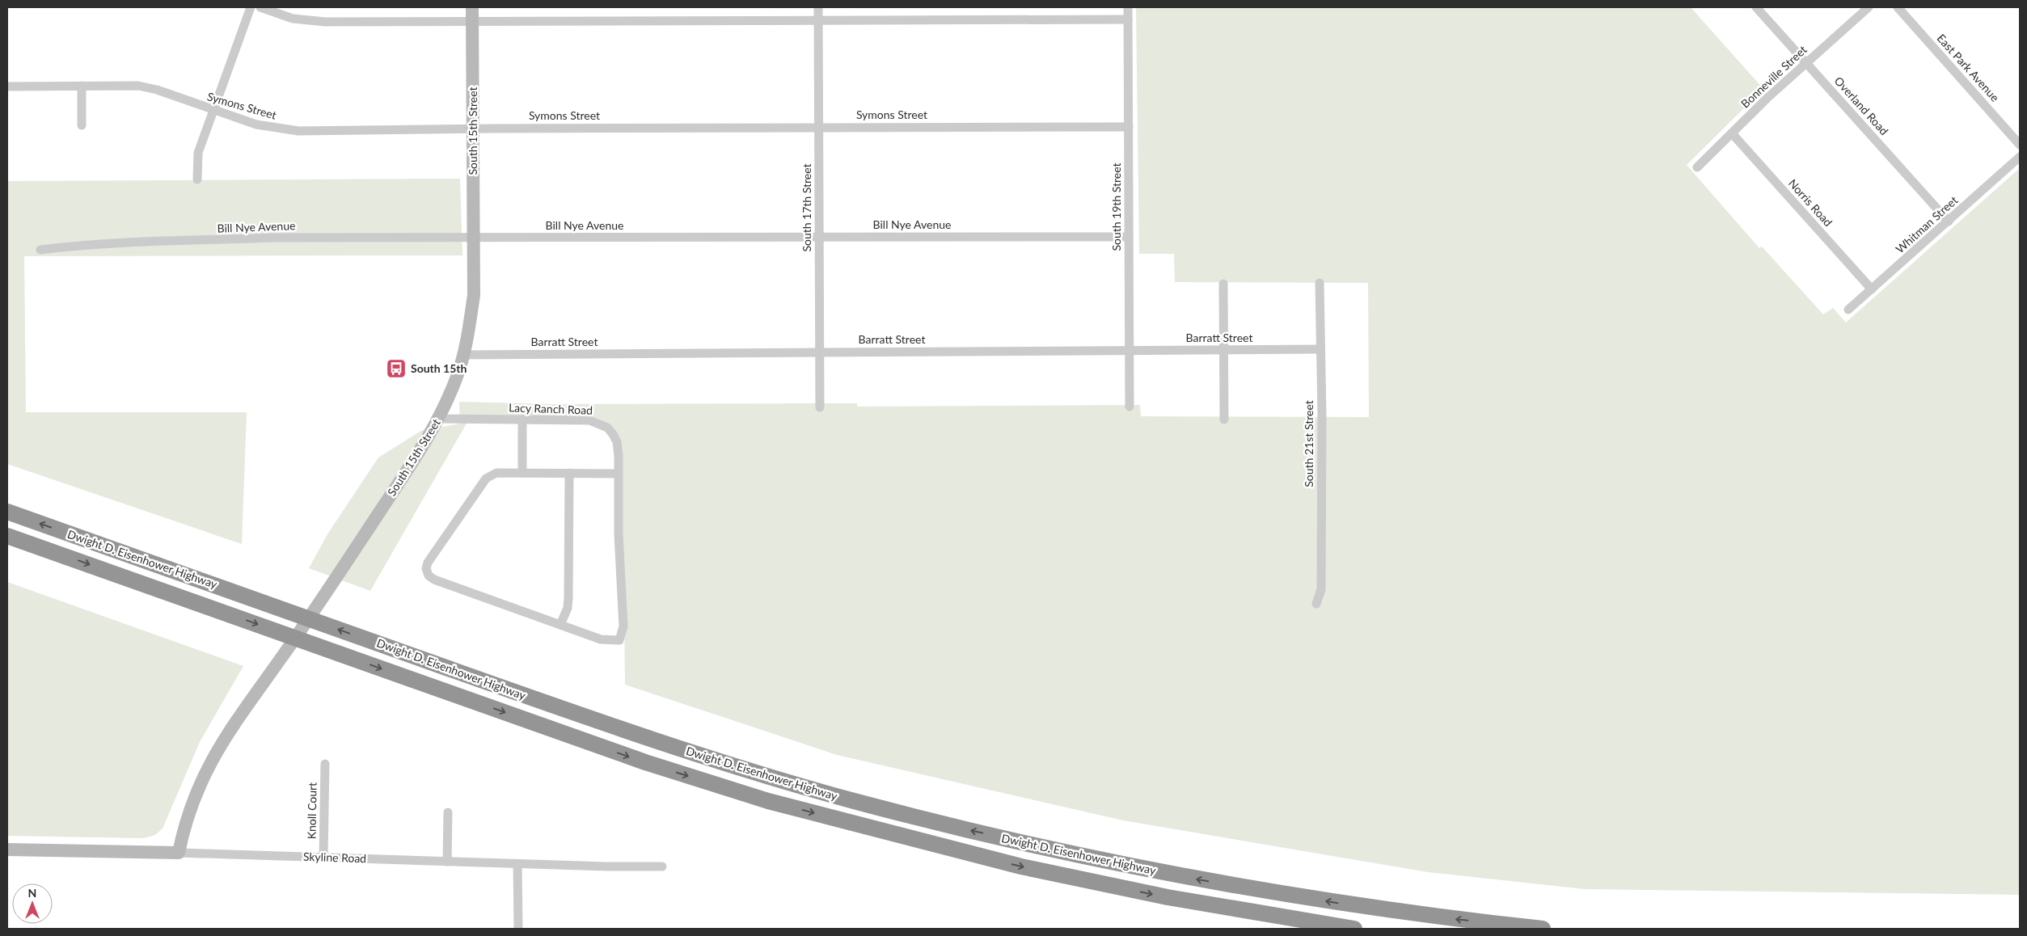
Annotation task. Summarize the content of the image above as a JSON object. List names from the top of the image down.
{
  "streets": {
    "highway": ["Dwight D. Eisenhower Highway"],
    "main road": ["South 15th Street", "Skyline Road"],
    "street": [
      "East Park Avenue",
      "Bonneville Street",
      "Symons Street",
      "Overland Road",
      "Norris Road",
      "South 19th Street",
      "South 17th Street",
      "Bill Nye Avenue",
      "Whitman Street",
      "Barratt Street",
      "Lacy Ranch Road",
      "South 21st Street",
      "Knoll Court"
    ]
  },
  "crossings": [
    ["Bonneville Street", "Overland Road"],
    ["Bonneville Street", "Norris Road"],
    ["Symons Street", "South 15th Street"],
    ["Symons Street", "South 19th Street"],
    ["Symons Street", "South 17th Street"],
    ["Overland Road", "Whitman Street"],
    ["South 15th Street", "Bill Nye Avenue"],
    ["South 15th Street", "Barratt Street"],
    ["South 15th Street", "Lacy Ranch Road"],
    ["South 15th Street", "Skyline Road"],
    ["Norris Road", "Whitman Street"],
    ["South 19th Street", "Bill Nye Avenue"],
    ["South 19th Street", "Barratt Street"],
    ["South 17th Street", "Bill Nye Avenue"],
    ["South 17th Street", "Barratt Street"],
    ["Barratt Street", "South 21st Street"],
    ["Knoll Court", "Skyline Road"]
  ],
  "places": {
    "bus stop": ["South 15th"]
  },
  "north": "top"
}
